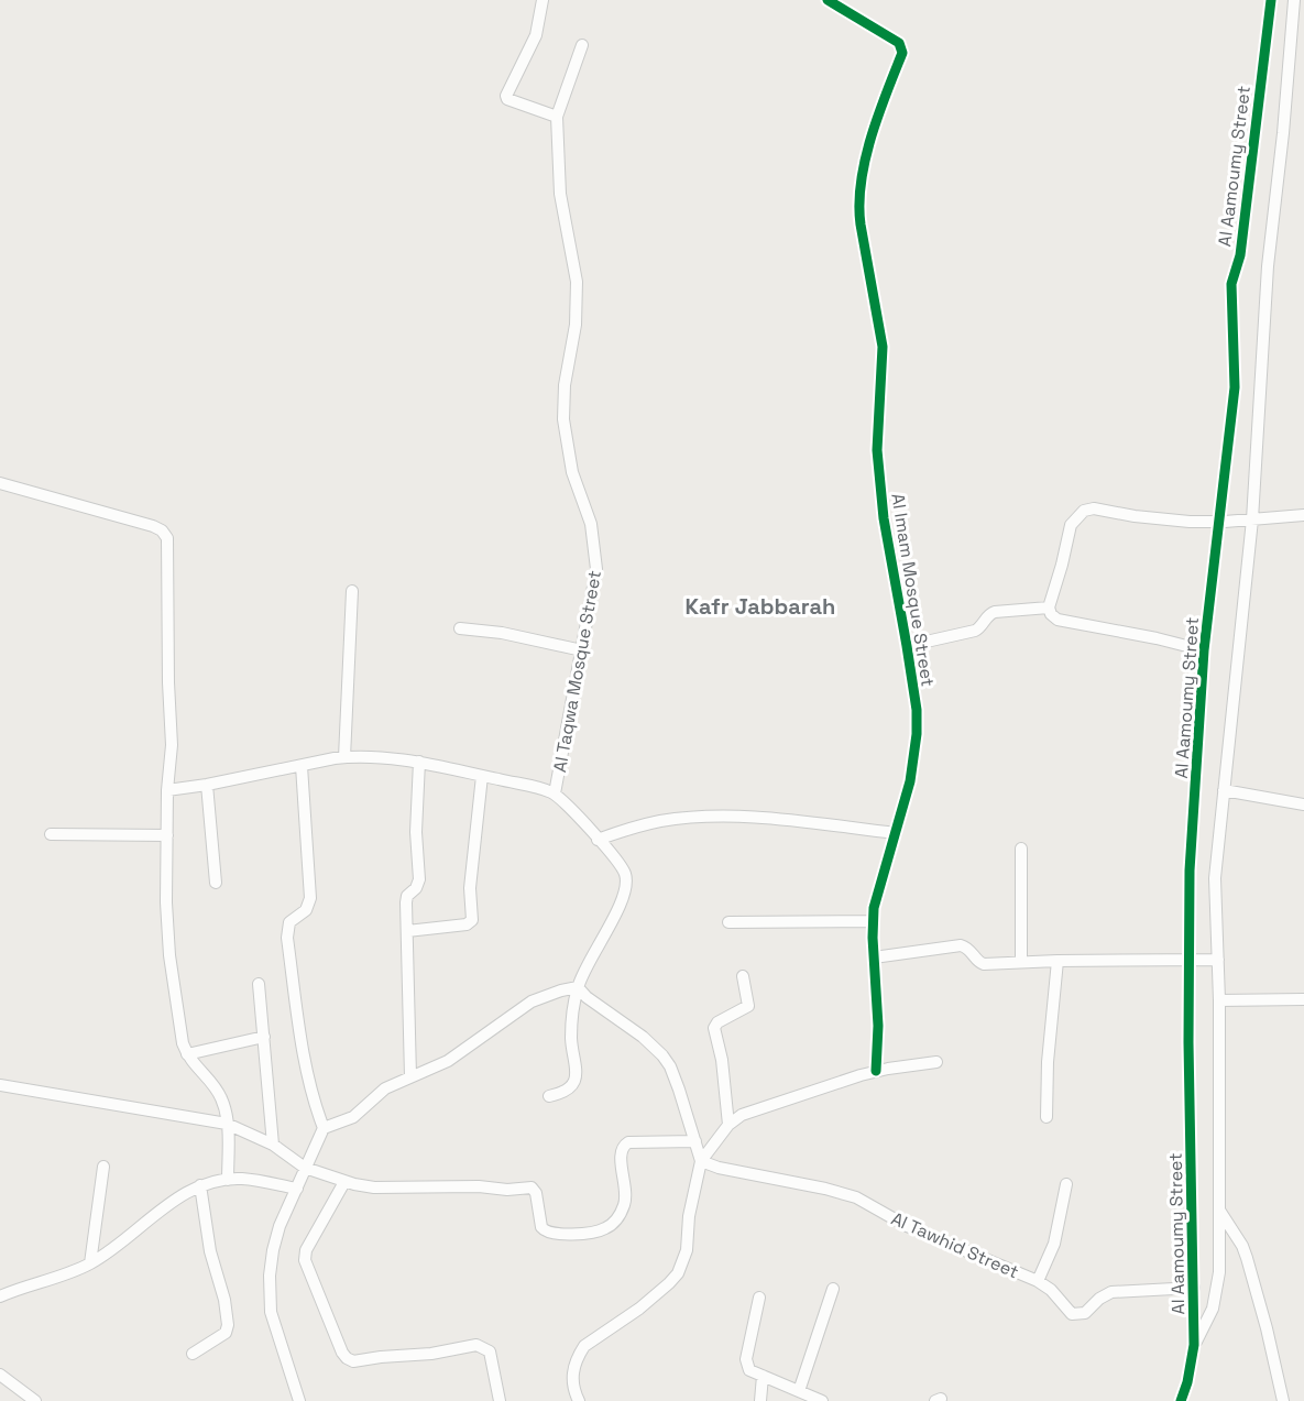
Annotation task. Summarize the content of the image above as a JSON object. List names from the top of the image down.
{
  "streets": {
    "street": [
      "Al Aamoumy Street",
      "Al Imam Mosque Street",
      "Al Taqwa Mosque Street",
      "Al Tawhid Street"
    ]
  },
  "crossings": [
    ["Al Aamoumy Street", "Al Tawhid Street"]
  ],
  "districts": ["Kafr Jabbarah"]
}
